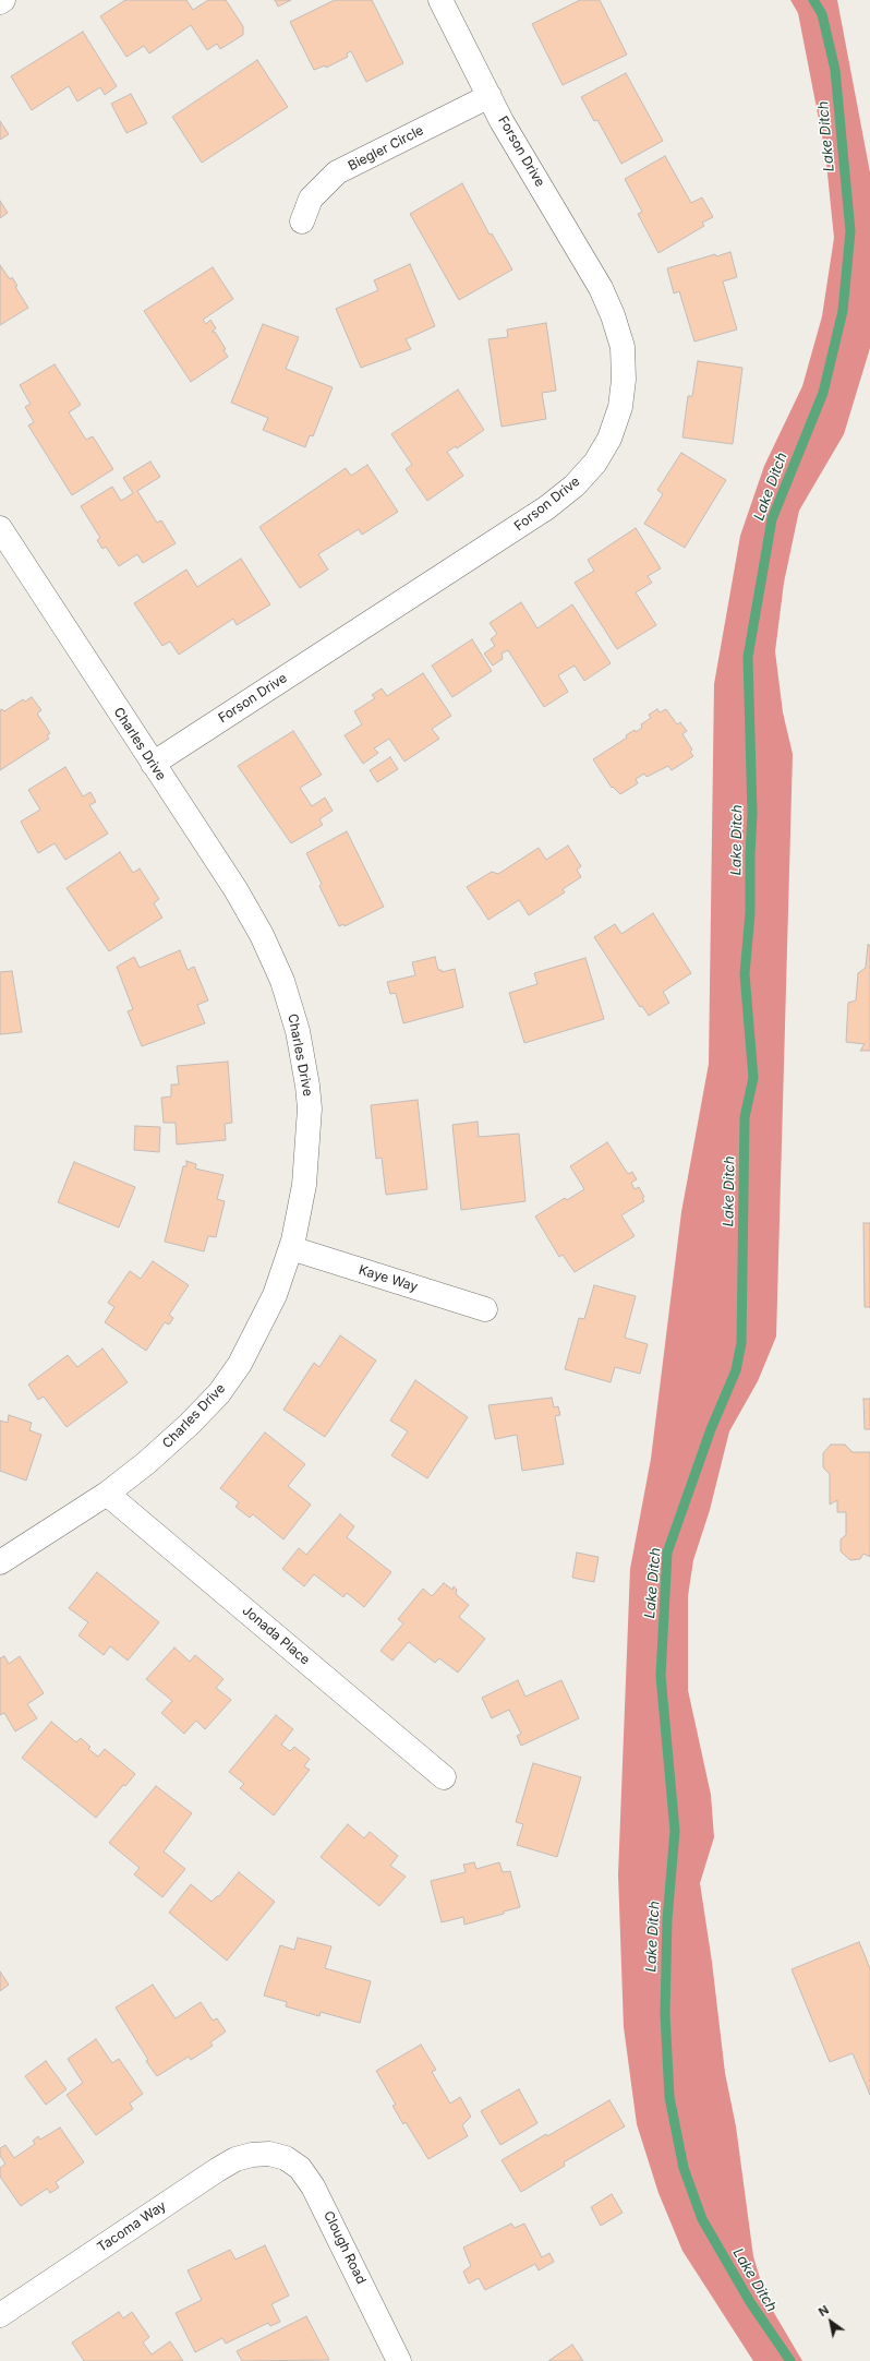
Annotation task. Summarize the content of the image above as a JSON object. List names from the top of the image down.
{
  "streets": {
    "street": [
      "Biegler Circle",
      "Forson Drive",
      "Charles Drive",
      "Kaye Way",
      "Jonada Place",
      "Tacoma Way",
      "Clough Road"
    ]
  },
  "crossings": [
    ["Biegler Circle", "Forson Drive"],
    ["Forson Drive", "Charles Drive"],
    ["Charles Drive", "Kaye Way"],
    ["Charles Drive", "Jonada Place"],
    ["Tacoma Way", "Clough Road"]
  ],
  "water": ["Lake Ditch"],
  "north": "top left"
}
